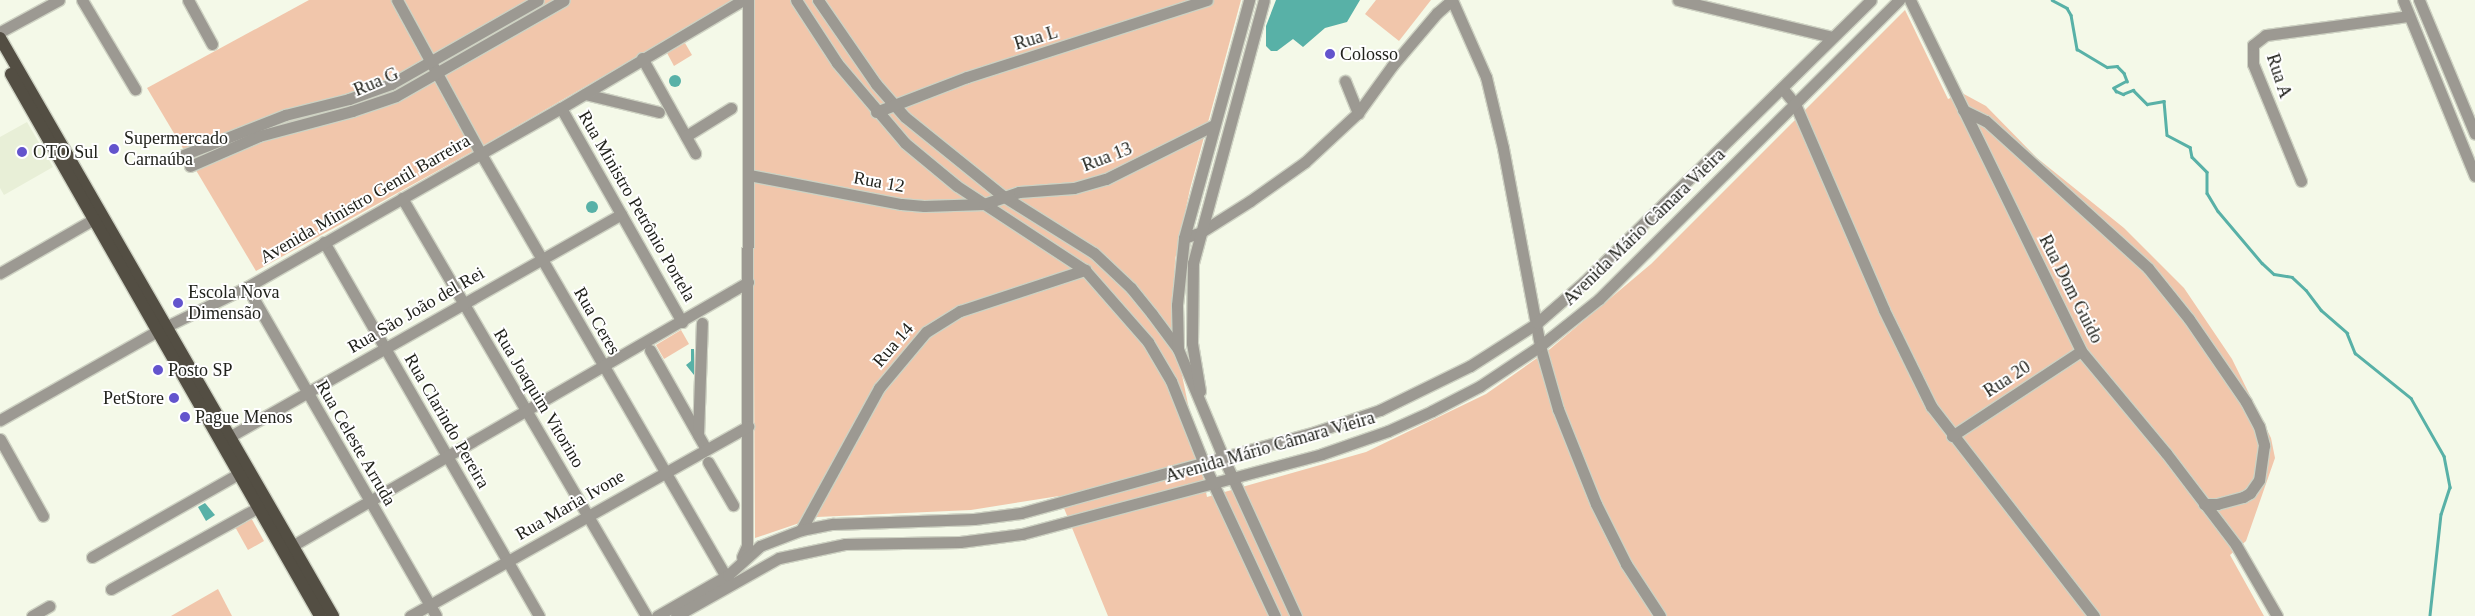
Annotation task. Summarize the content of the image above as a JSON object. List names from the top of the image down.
{
  "streets": {
    "street": [
      "Rua L",
      "Rua A",
      "Rua G",
      "Rua 13",
      "Rua 12",
      "Avenida Ministro Gentil Barreira",
      "Rua Ministro Petrônio Portela",
      "Avenida Mário Câmara Vieira",
      "Rua Dom Guido",
      "Rua São João del Rei",
      "Rua Ceres",
      "Rua 14",
      "Rua 20",
      "Rua Joaquim Vitorino",
      "Rua Clarindo Pereira",
      "Rua Celeste Arruda",
      "Rua Maria Ivone"
    ]
  },
  "crossings": [
    ["Rua G", "Rua Ceres"],
    ["Rua 13", "Rua 12"],
    ["Avenida Ministro Gentil Barreira", "Rua Ministro Petrônio Portela"],
    ["Avenida Ministro Gentil Barreira", "Rua Ceres"],
    ["Avenida Ministro Gentil Barreira", "Rua Joaquim Vitorino"],
    ["Avenida Ministro Gentil Barreira", "Rua Clarindo Pereira"],
    ["Avenida Ministro Gentil Barreira", "Rua Celeste Arruda"],
    ["Rua Ministro Petrônio Portela", "Rua São João del Rei"],
    ["Avenida Mário Câmara Vieira", "Rua Ceres"],
    ["Avenida Mário Câmara Vieira", "Rua 14"],
    ["Rua Dom Guido", "Rua 20"],
    ["Rua São João del Rei", "Rua Ceres"],
    ["Rua São João del Rei", "Rua Joaquim Vitorino"],
    ["Rua São João del Rei", "Rua Clarindo Pereira"],
    ["Rua São João del Rei", "Rua Celeste Arruda"],
    ["Rua Ceres", "Rua Maria Ivone"],
    ["Rua Joaquim Vitorino", "Rua Maria Ivone"],
    ["Rua Clarindo Pereira", "Rua Maria Ivone"],
    ["Rua Celeste Arruda", "Rua Maria Ivone"]
  ],
  "places": [
    "Colosso",
    "Supermercado Carnaúba",
    "OTO Sul",
    "Escola Nova Dimensão",
    "Posto SP",
    "PetStore",
    "Pague Menos"
  ]
}
